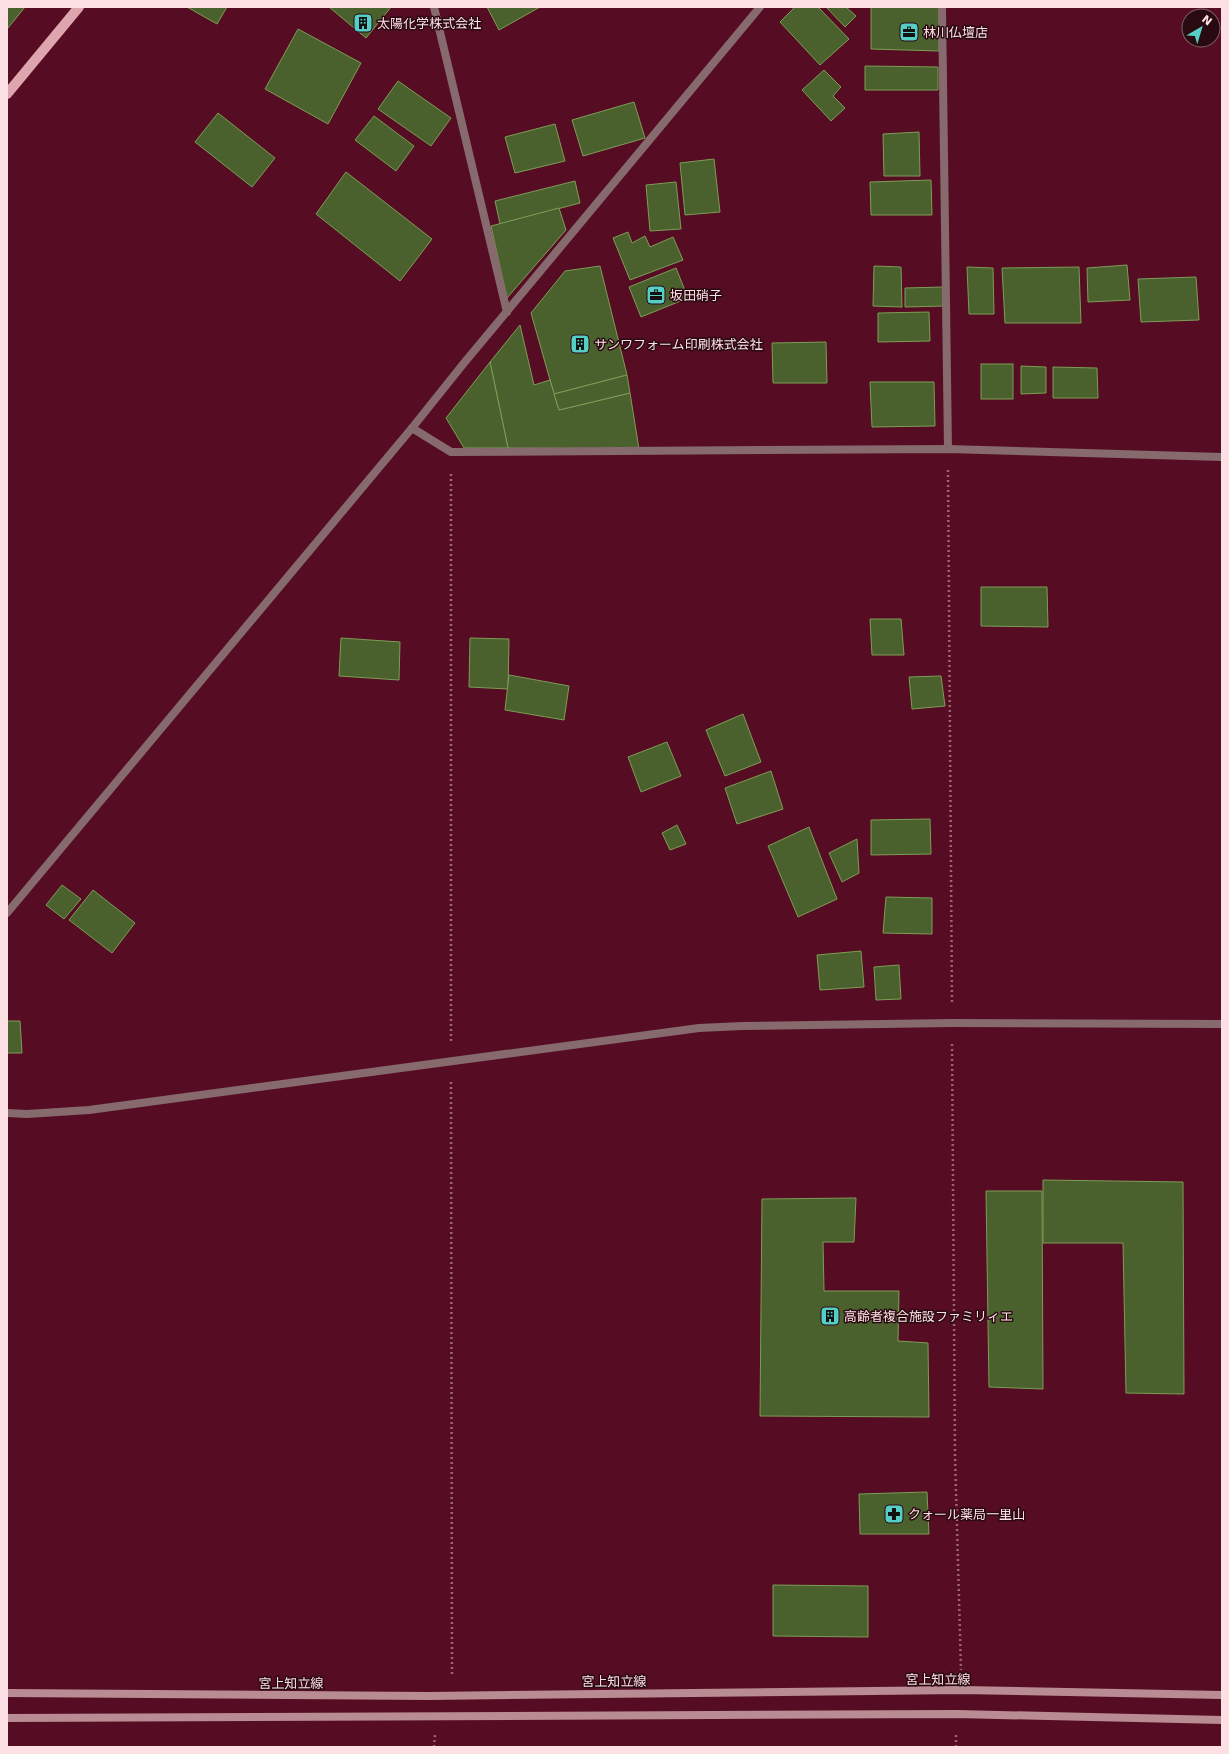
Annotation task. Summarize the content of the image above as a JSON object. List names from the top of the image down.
{
  "streets": {
    "main road": ["宮上知立線"]
  },
  "places": {
    "building": ["太陽化学株式会社", "サンワフォーム印刷株式会社", "高齢者複合施設ファミリィエ"],
    "office": ["林川仏壇店", "坂田硝子"],
    "pharmacy": ["クォール薬局一里山"]
  },
  "north": "top right"
}
